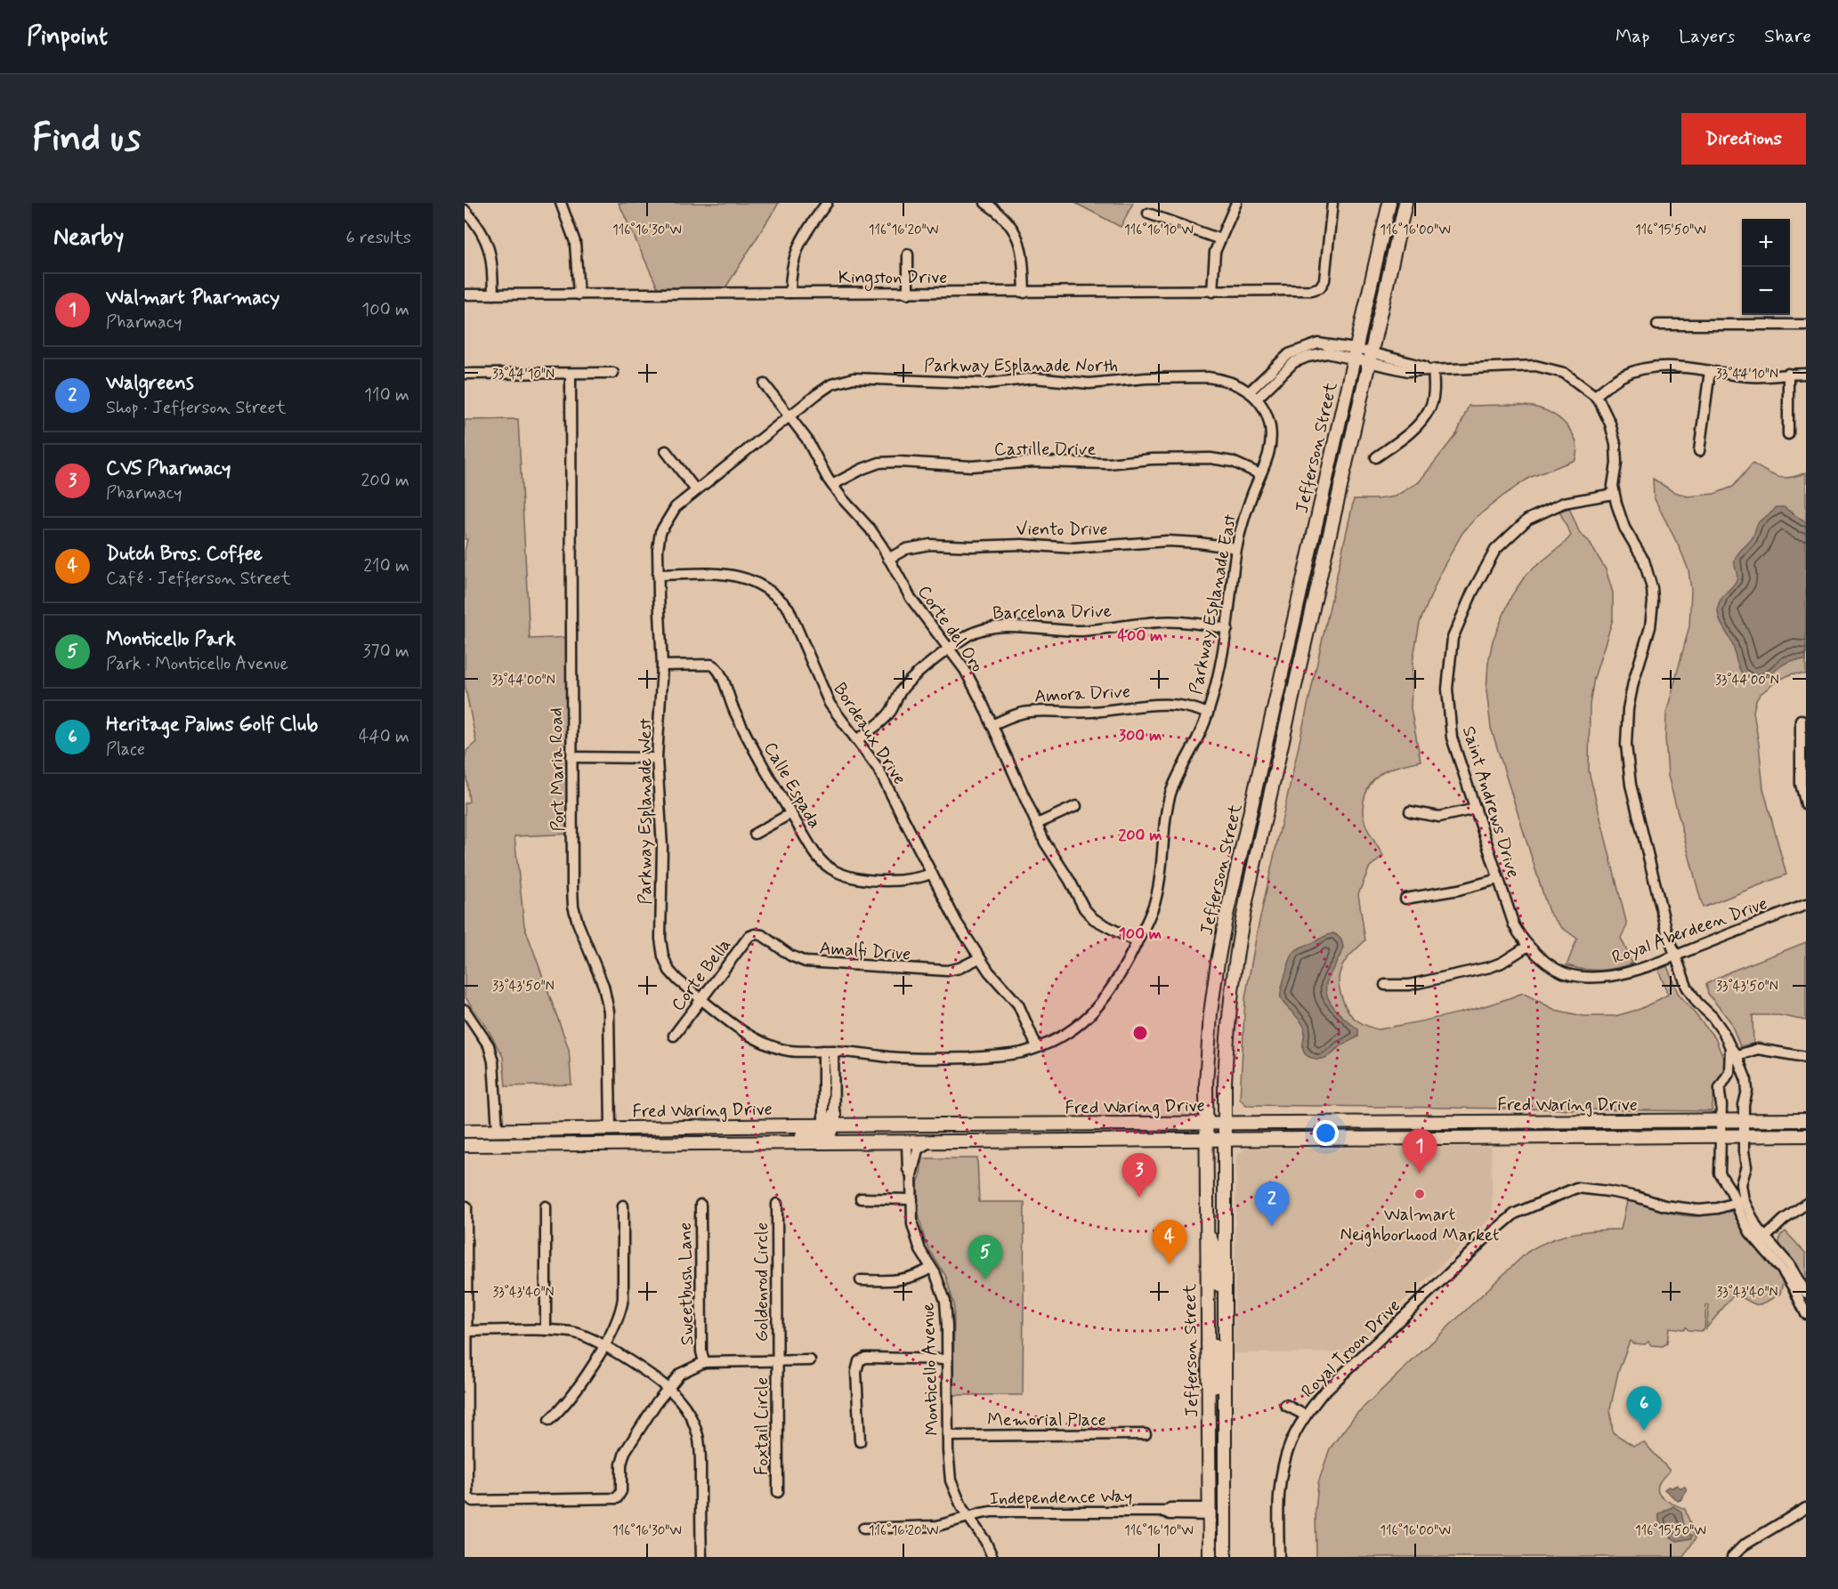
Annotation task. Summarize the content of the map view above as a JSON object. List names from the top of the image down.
{
  "streets": {
    "main road": ["Jefferson Street", "Fred Waring Drive"],
    "street": [
      "Kingston Drive",
      "Parkway Esplanade North",
      "Castille Drive",
      "Viento Drive",
      "Parkway Esplanade East",
      "Barcelona Drive",
      "Corte del Oro",
      "Amora Drive",
      "Bordeaux Drive",
      "Port Maria Road",
      "Calle Espada",
      "Saint Andrews Drive",
      "Parkway Esplanade West",
      "Royal Aberdeen Drive",
      "Amalfi Drive",
      "Corte Bella",
      "Goldenrod Circle",
      "Sweetbush Lane",
      "Royal Troon Drive",
      "Monticello Avenue",
      "Memorial Place",
      "Foxtail Circle",
      "Independence Way"
    ]
  },
  "crossings": [
    ["Parkway Esplanade North", "Parkway Esplanade East"],
    ["Parkway Esplanade North", "Corte del Oro"],
    ["Parkway Esplanade North", "Parkway Esplanade West"],
    ["Jefferson Street", "Fred Waring Drive"],
    ["Jefferson Street", "Independence Way"],
    ["Castille Drive", "Parkway Esplanade East"],
    ["Castille Drive", "Corte del Oro"],
    ["Viento Drive", "Parkway Esplanade East"],
    ["Viento Drive", "Corte del Oro"],
    ["Parkway Esplanade East", "Barcelona Drive"],
    ["Parkway Esplanade East", "Corte del Oro"],
    ["Parkway Esplanade East", "Amora Drive"],
    ["Parkway Esplanade East", "Bordeaux Drive"],
    ["Parkway Esplanade East", "Parkway Esplanade West"],
    ["Barcelona Drive", "Corte del Oro"],
    ["Barcelona Drive", "Bordeaux Drive"],
    ["Corte del Oro", "Amora Drive"],
    ["Bordeaux Drive", "Calle Espada"],
    ["Bordeaux Drive", "Parkway Esplanade West"],
    ["Bordeaux Drive", "Amalfi Drive"],
    ["Port Maria Road", "Fred Waring Drive"],
    ["Calle Espada", "Parkway Esplanade West"],
    ["Saint Andrews Drive", "Royal Aberdeen Drive"],
    ["Parkway Esplanade West", "Corte Bella"],
    ["Amalfi Drive", "Corte Bella"],
    ["Fred Waring Drive", "Monticello Avenue"],
    ["Goldenrod Circle", "Foxtail Circle"],
    ["Monticello Avenue", "Memorial Place"],
    ["Monticello Avenue", "Independence Way"]
  ],
  "places": ["Walmart Neighborhood Market"],
  "page": {
    "header": "Pinpoint",
    "nav": ["Map", "Layers", "Share"],
    "buttons": "Directions",
    "title": "Find us",
    "heading": ["Nearby", "6 results"],
    "map_buttons": ["+", "−"],
    "list": [
      {
        "mark": "1",
        "name": "Walmart Pharmacy",
        "note": "Pharmacy",
        "value": "100 m"
      },
      {
        "mark": "2",
        "name": "Walgreens",
        "note": "Shop · Jefferson Street",
        "value": "110 m"
      },
      {
        "mark": "3",
        "name": "CVS Pharmacy",
        "note": "Pharmacy",
        "value": "200 m"
      },
      {
        "mark": "4",
        "name": "Dutch Bros. Coffee",
        "note": "Café · Jefferson Street",
        "value": "210 m"
      },
      {
        "mark": "5",
        "name": "Monticello Park",
        "note": "Park · Monticello Avenue",
        "value": "370 m"
      },
      {
        "mark": "6",
        "name": "Heritage Palms Golf Club",
        "note": "Place",
        "value": "440 m"
      }
    ],
    "pins": [
      "1",
      "3",
      "2",
      "4",
      "5",
      "6"
    ]
  },
  "coordinates": [
    "116°16'30\"W",
    "116°16'20\"W",
    "116°16'10\"W",
    "116°16'00\"W",
    "116°15'50\"W",
    "33°44'10\"N",
    "33°44'00\"N",
    "33°43'50\"N",
    "33°43'40\"N"
  ],
  "rings": [
    "400 m",
    "300 m",
    "200 m",
    "100 m"
  ]
}
